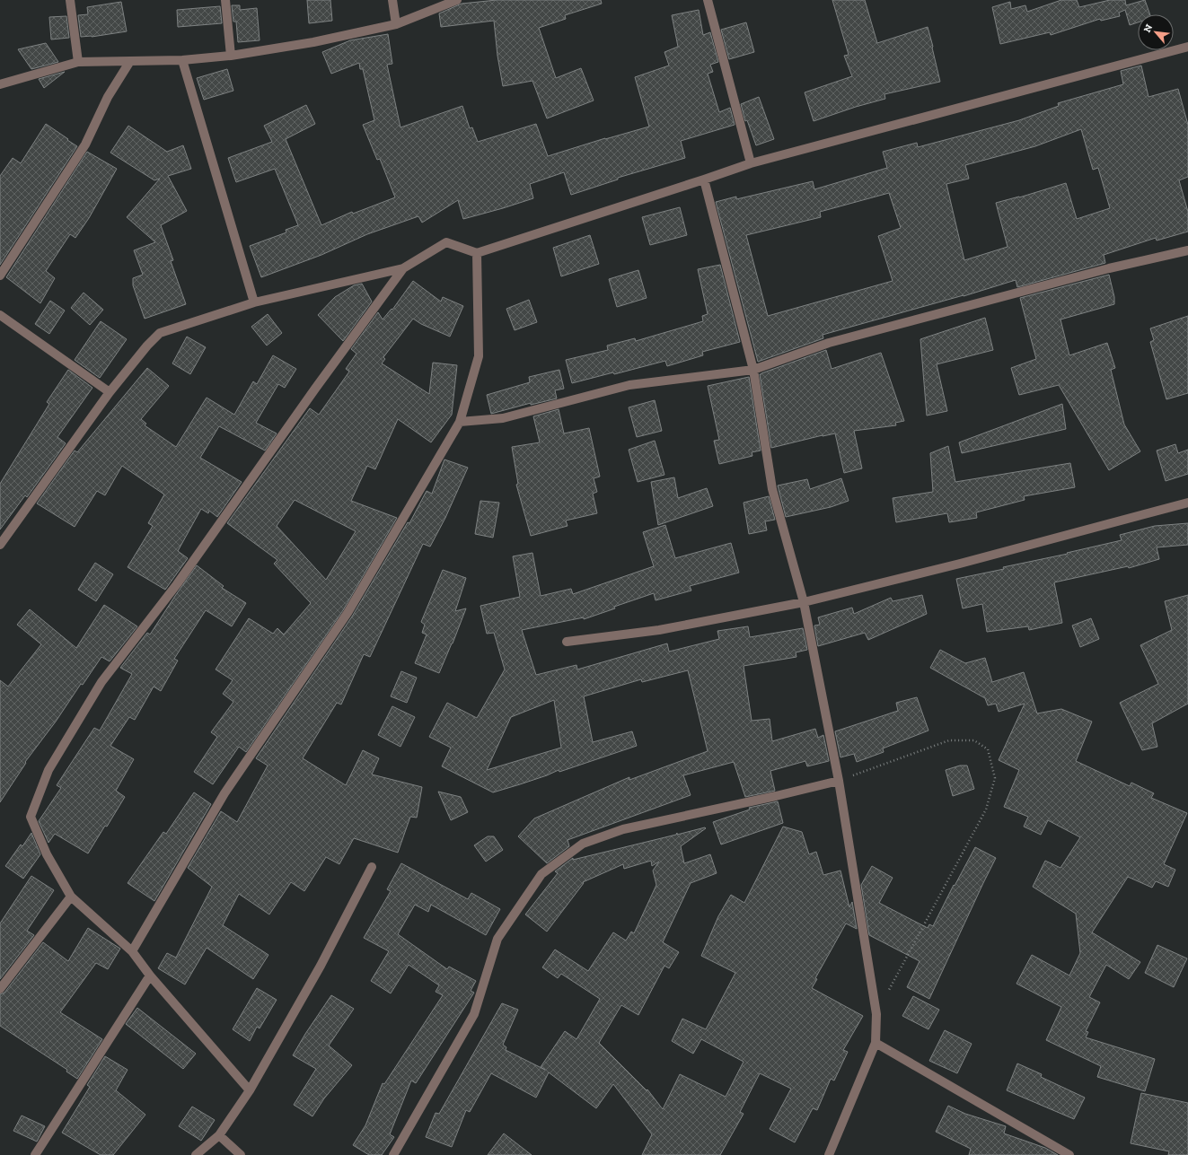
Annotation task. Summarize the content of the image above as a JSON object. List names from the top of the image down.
{
  "north": "top left"
}
